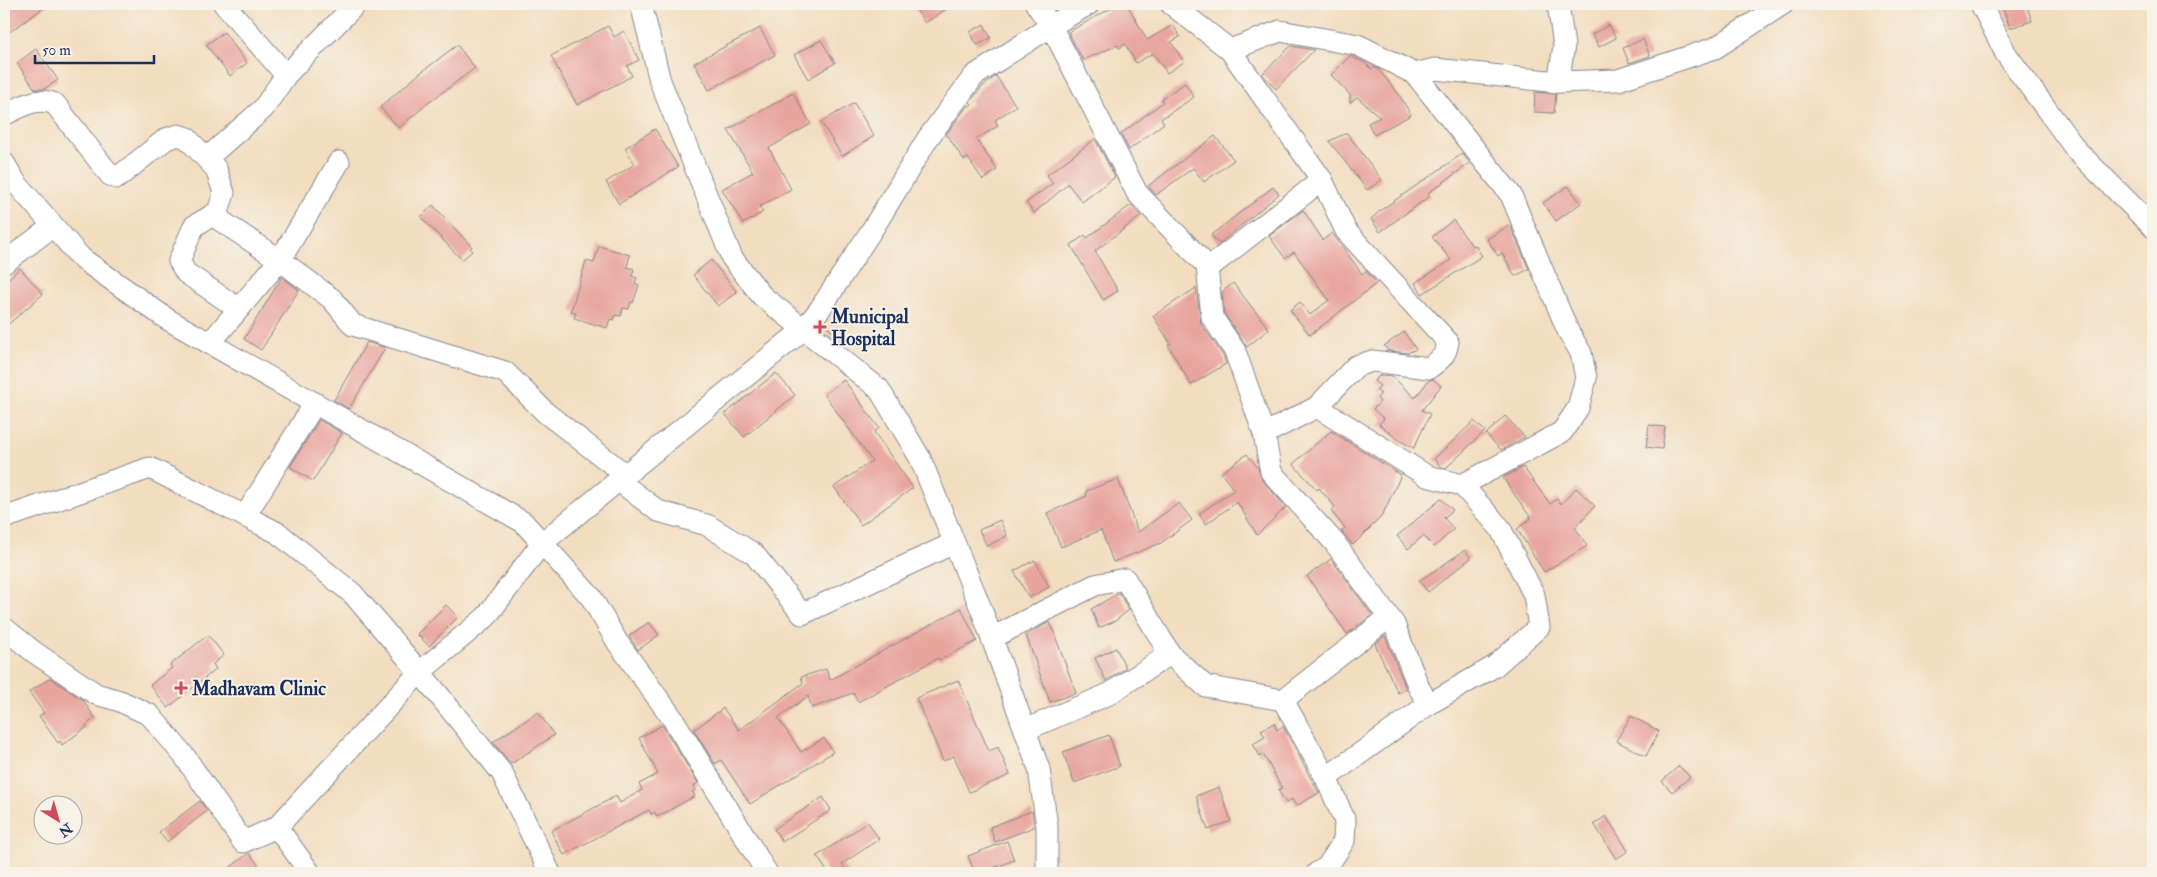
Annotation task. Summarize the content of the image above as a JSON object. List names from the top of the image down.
{
  "places": {
    "health": ["Municipal Hospital", "Madhavam Clinic"]
  },
  "scale_bar": "50 m",
  "north": "bottom right"
}
